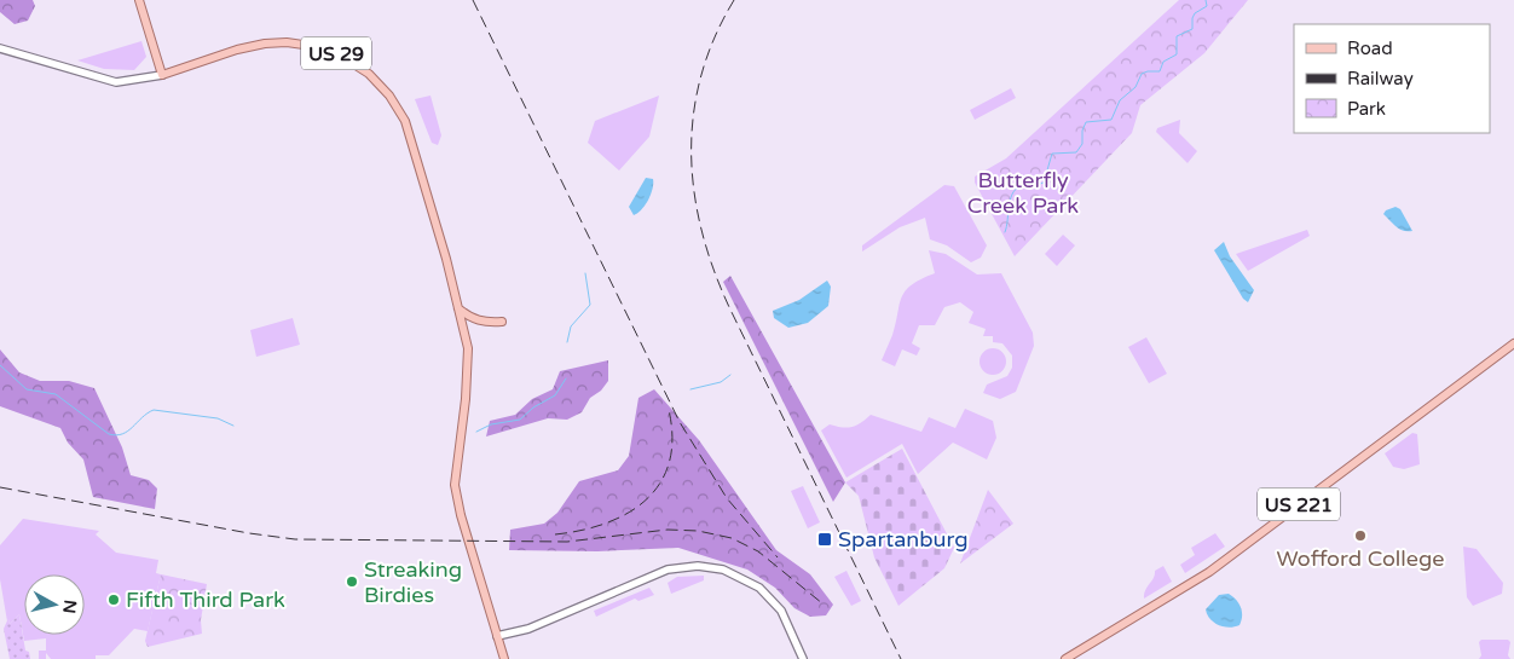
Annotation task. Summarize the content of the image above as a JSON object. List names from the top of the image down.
{
  "streets": {
    "main road": ["US 29", "US 221"]
  },
  "parks": ["Butterfly Creek Park"],
  "places": {
    "other": ["Wofford College", "Streaking Birdies", "Fifth Third Park"],
    "transit": ["Spartanburg"]
  },
  "legend": ["Road", "Railway", "Park"],
  "north": "right"
}
